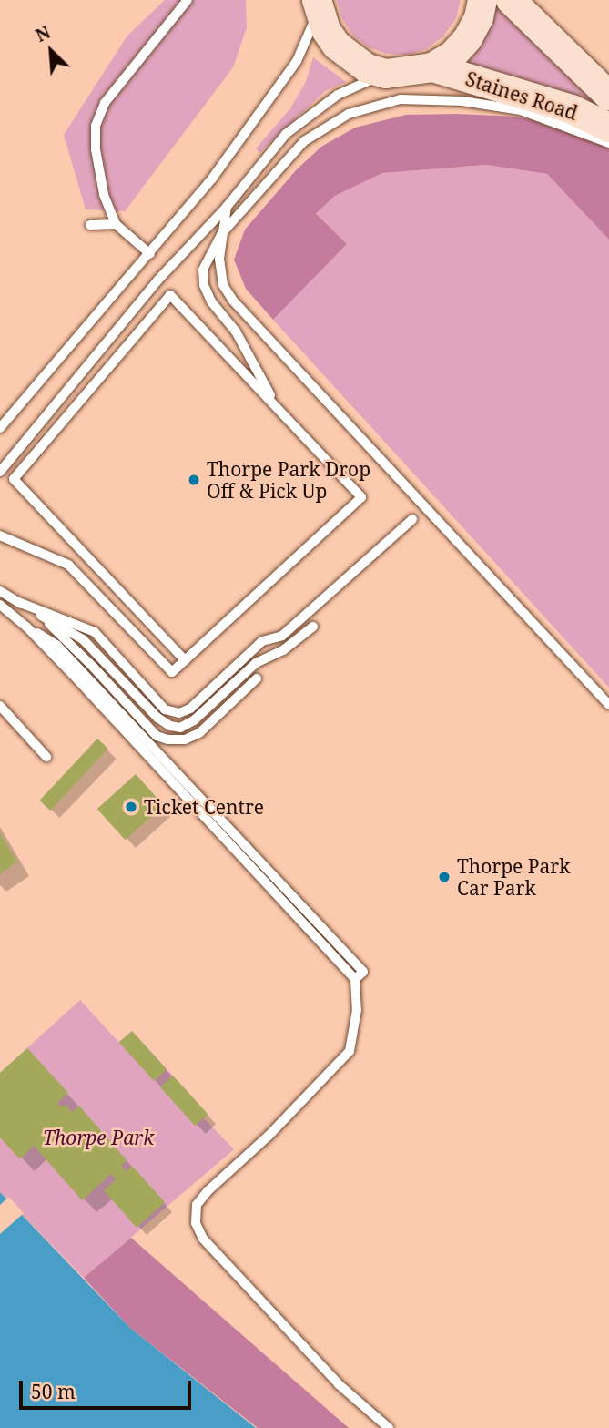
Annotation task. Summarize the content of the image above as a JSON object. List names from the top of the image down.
{
  "streets": {
    "main road": ["Staines Road"]
  },
  "parks": ["Thorpe Park"],
  "places": ["Thorpe Park Drop Off & Pick Up", "Ticket Centre", "Thorpe Park Car Park"],
  "scale_bar": "50 m",
  "north": "top left"
}
